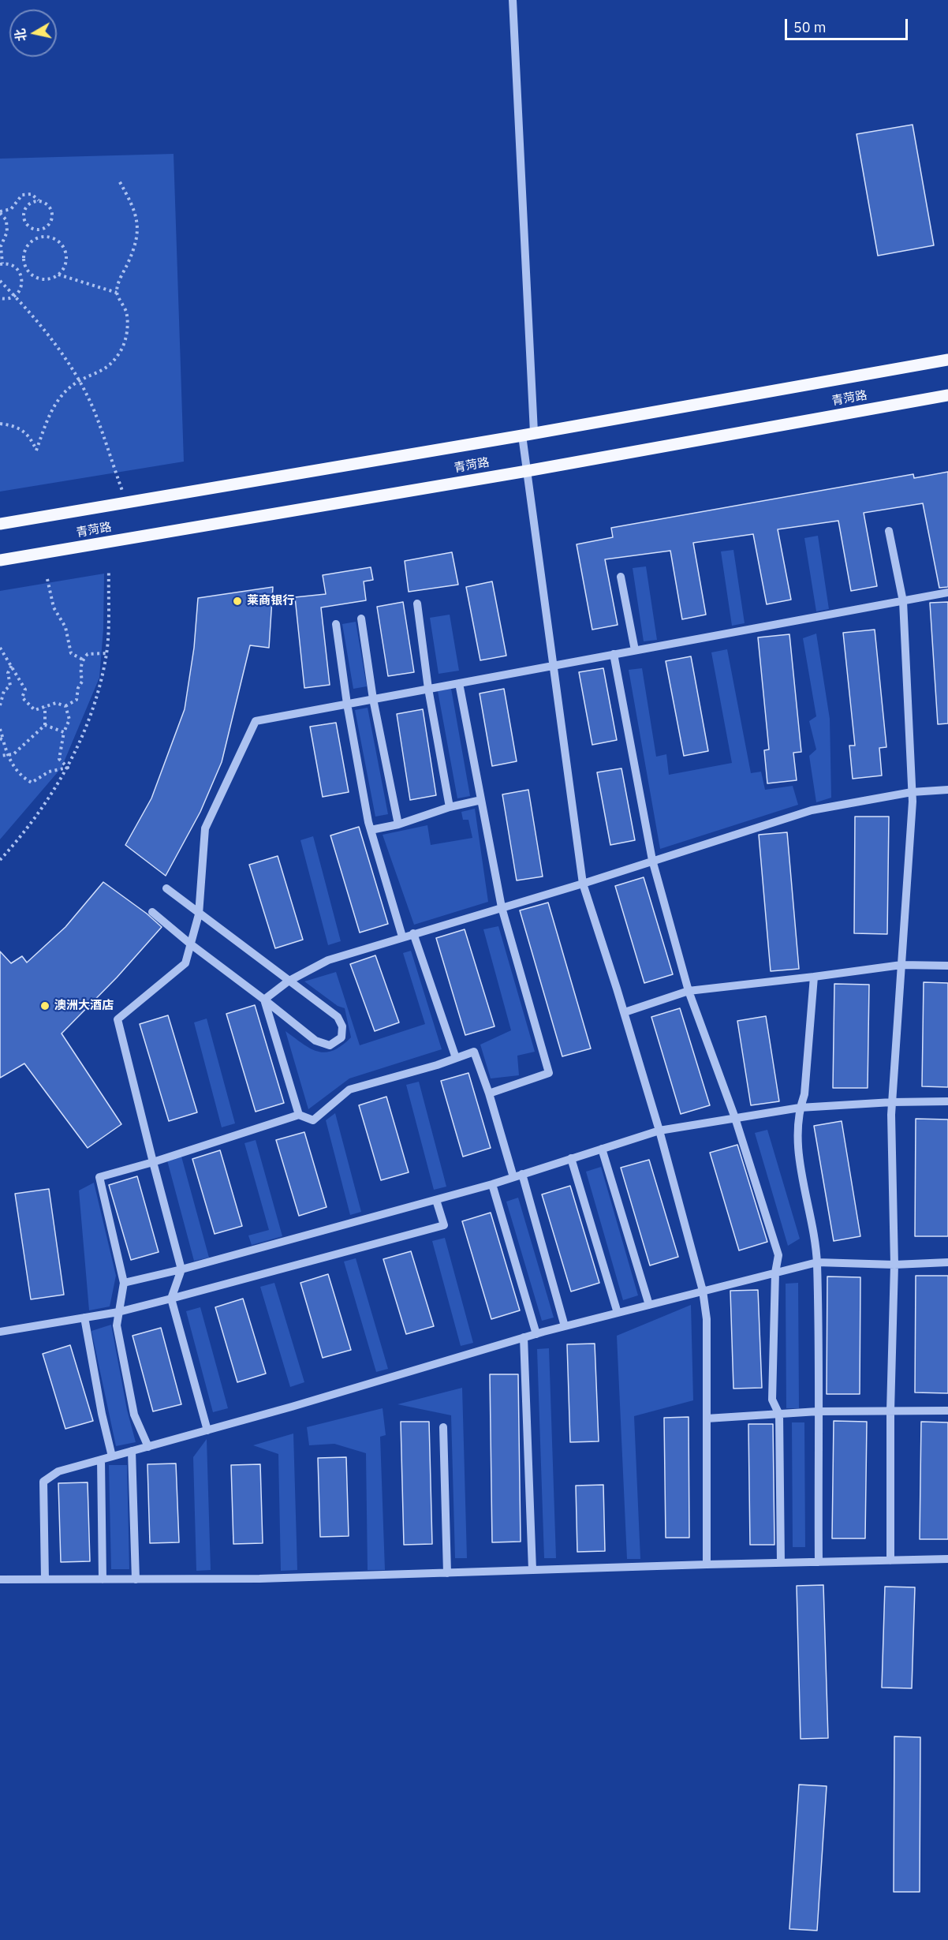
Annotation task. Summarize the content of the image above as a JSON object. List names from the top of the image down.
{
  "streets": {
    "main road": ["青菏路"]
  },
  "places": ["莱商银行", "澳洲大酒店"],
  "scale_bar": "50 m",
  "north": "left"
}
